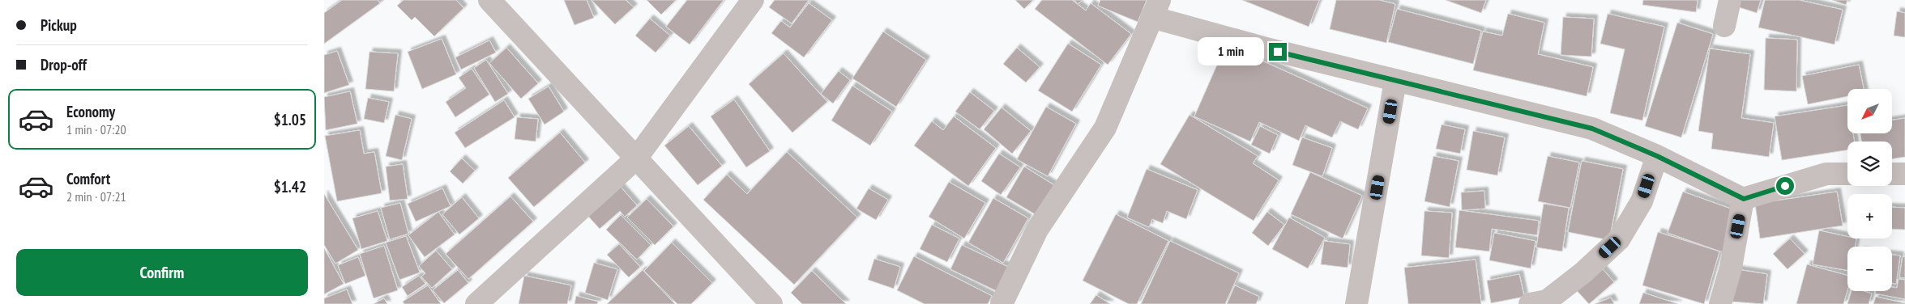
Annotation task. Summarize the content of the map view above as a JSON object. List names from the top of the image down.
{
  "north": "bottom left",
  "page": {
    "banner": ["Pickup", "Drop-off"],
    "bubble": "1 min",
    "list": [
      {
        "name": "Economy",
        "note": "1 min · 07:20",
        "value": "$1.05"
      },
      {
        "name": "Comfort",
        "note": "2 min · 07:21",
        "value": "$1.42"
      }
    ],
    "map_buttons": ["+", "−"],
    "buttons": "Confirm"
  }
}
